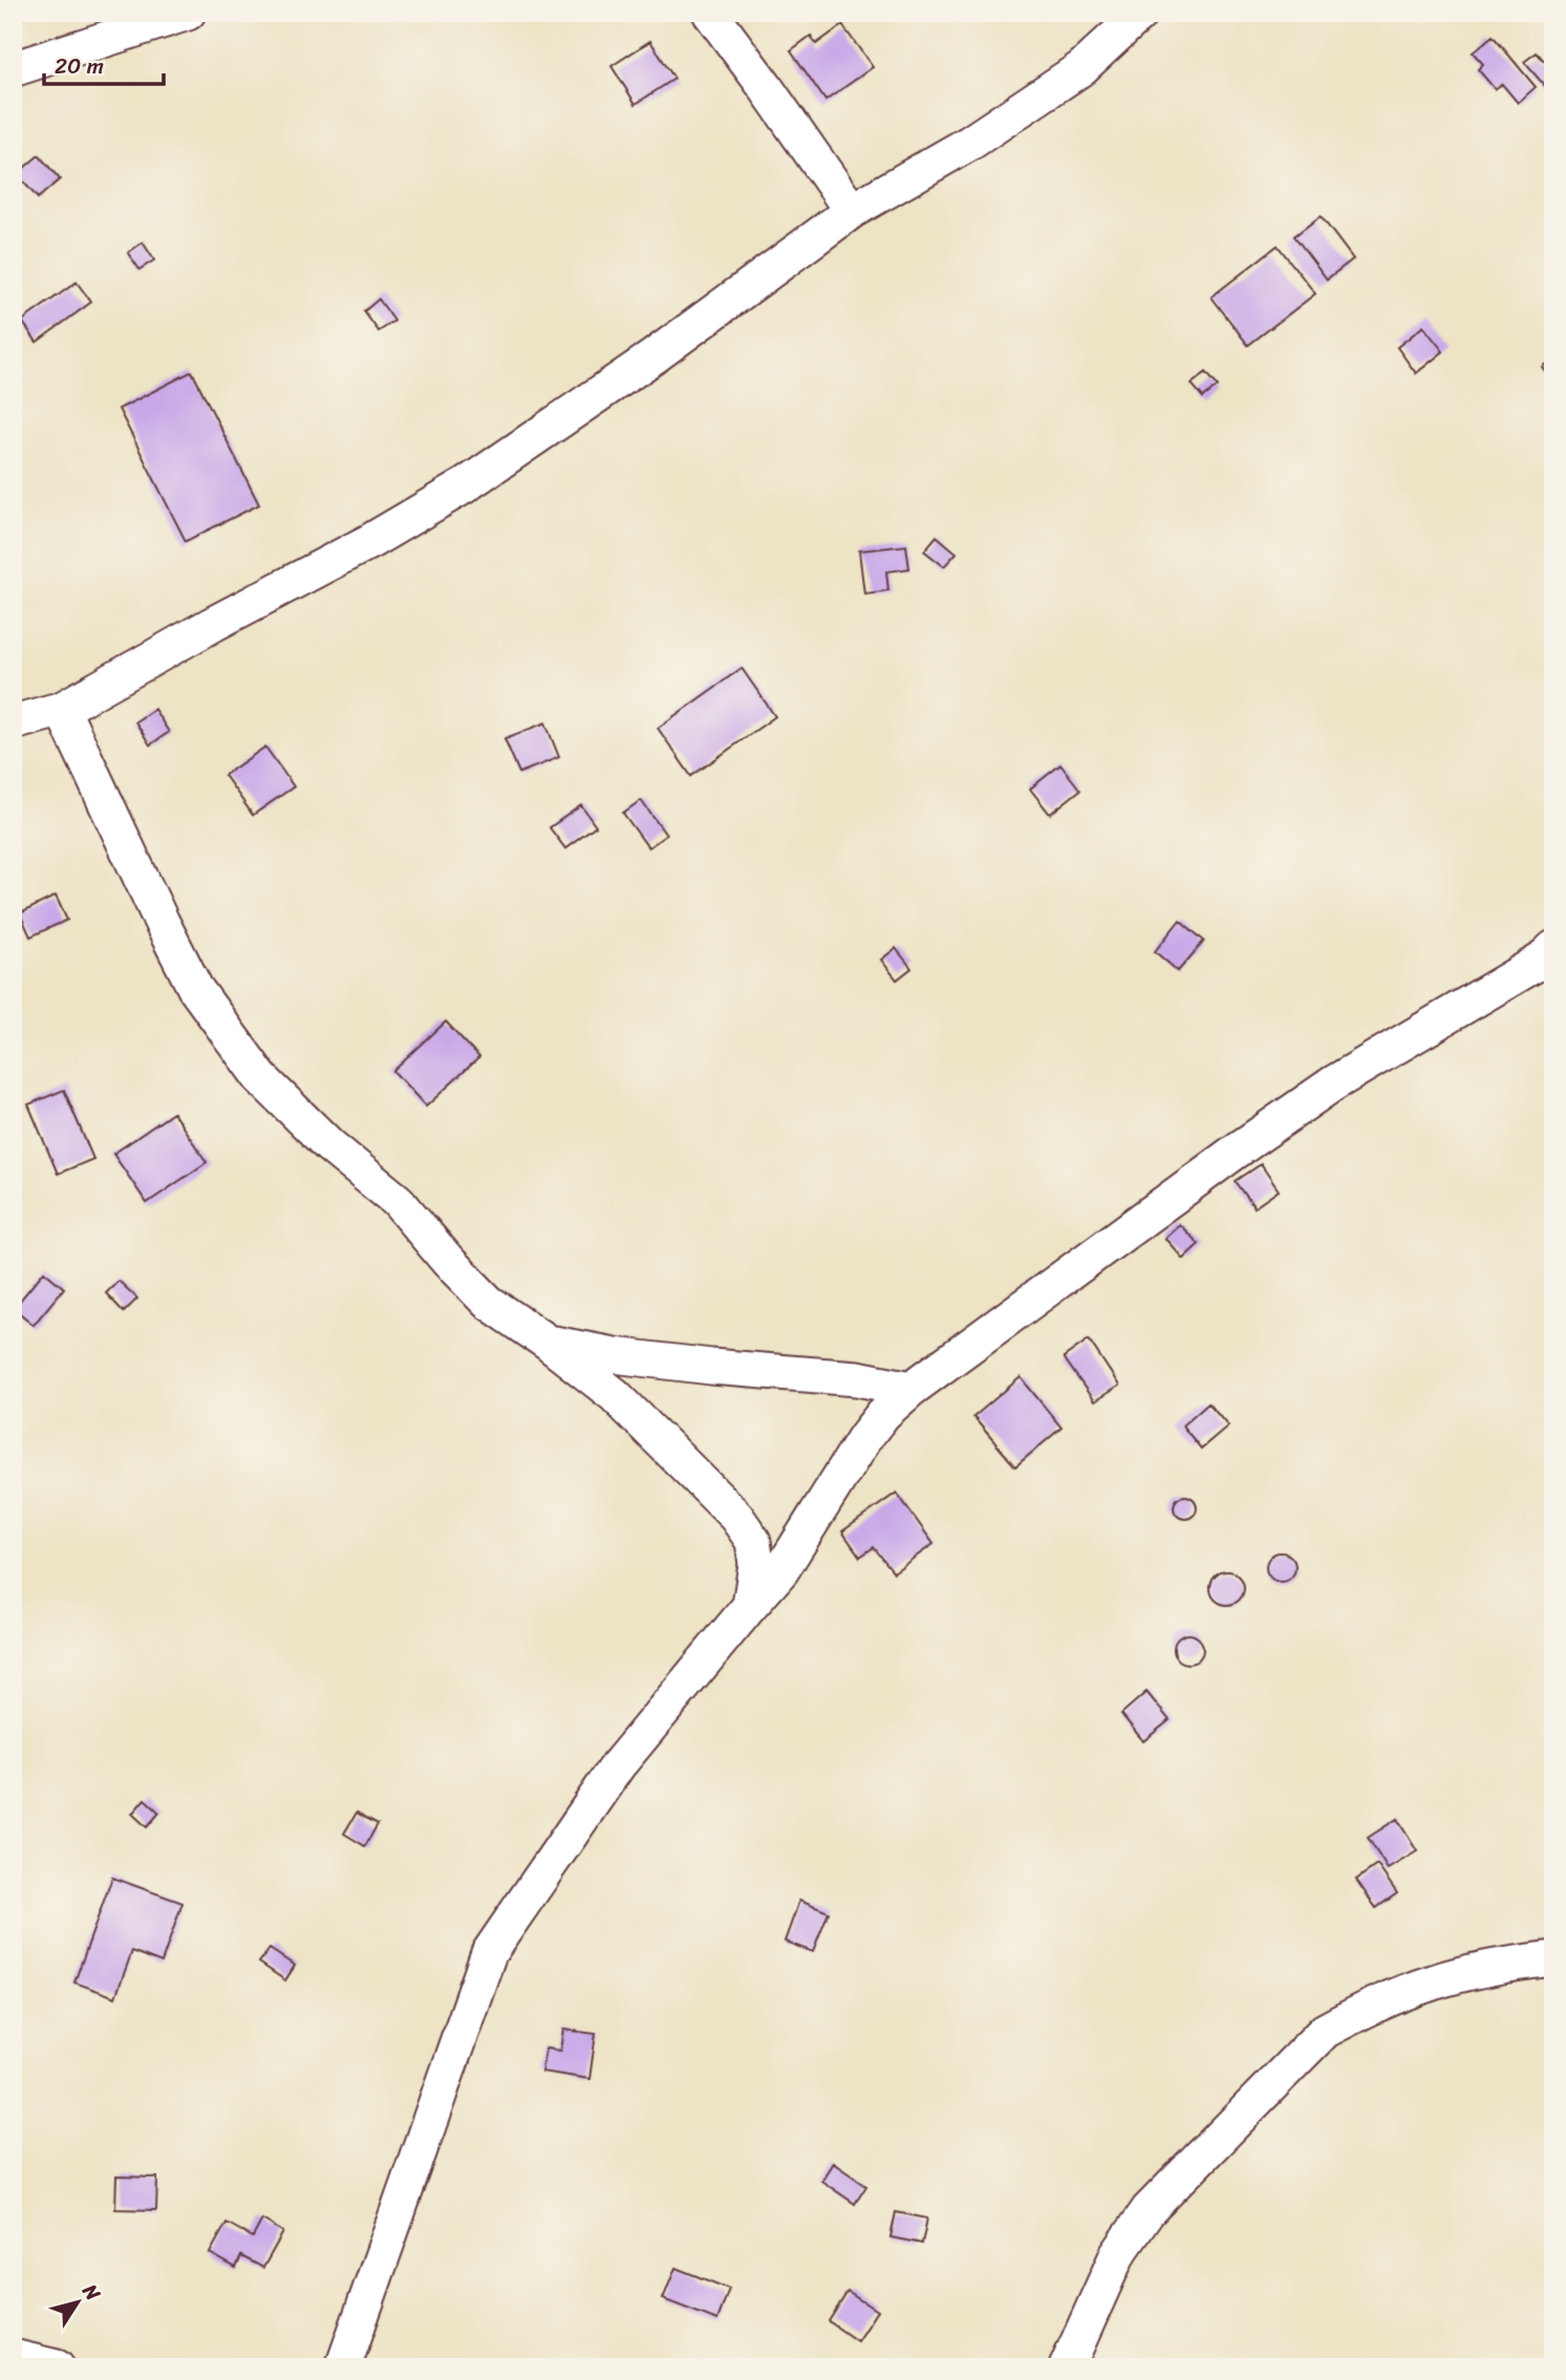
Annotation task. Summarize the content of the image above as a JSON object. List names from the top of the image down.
{
  "scale_bar": "20 m",
  "north": "top right"
}
